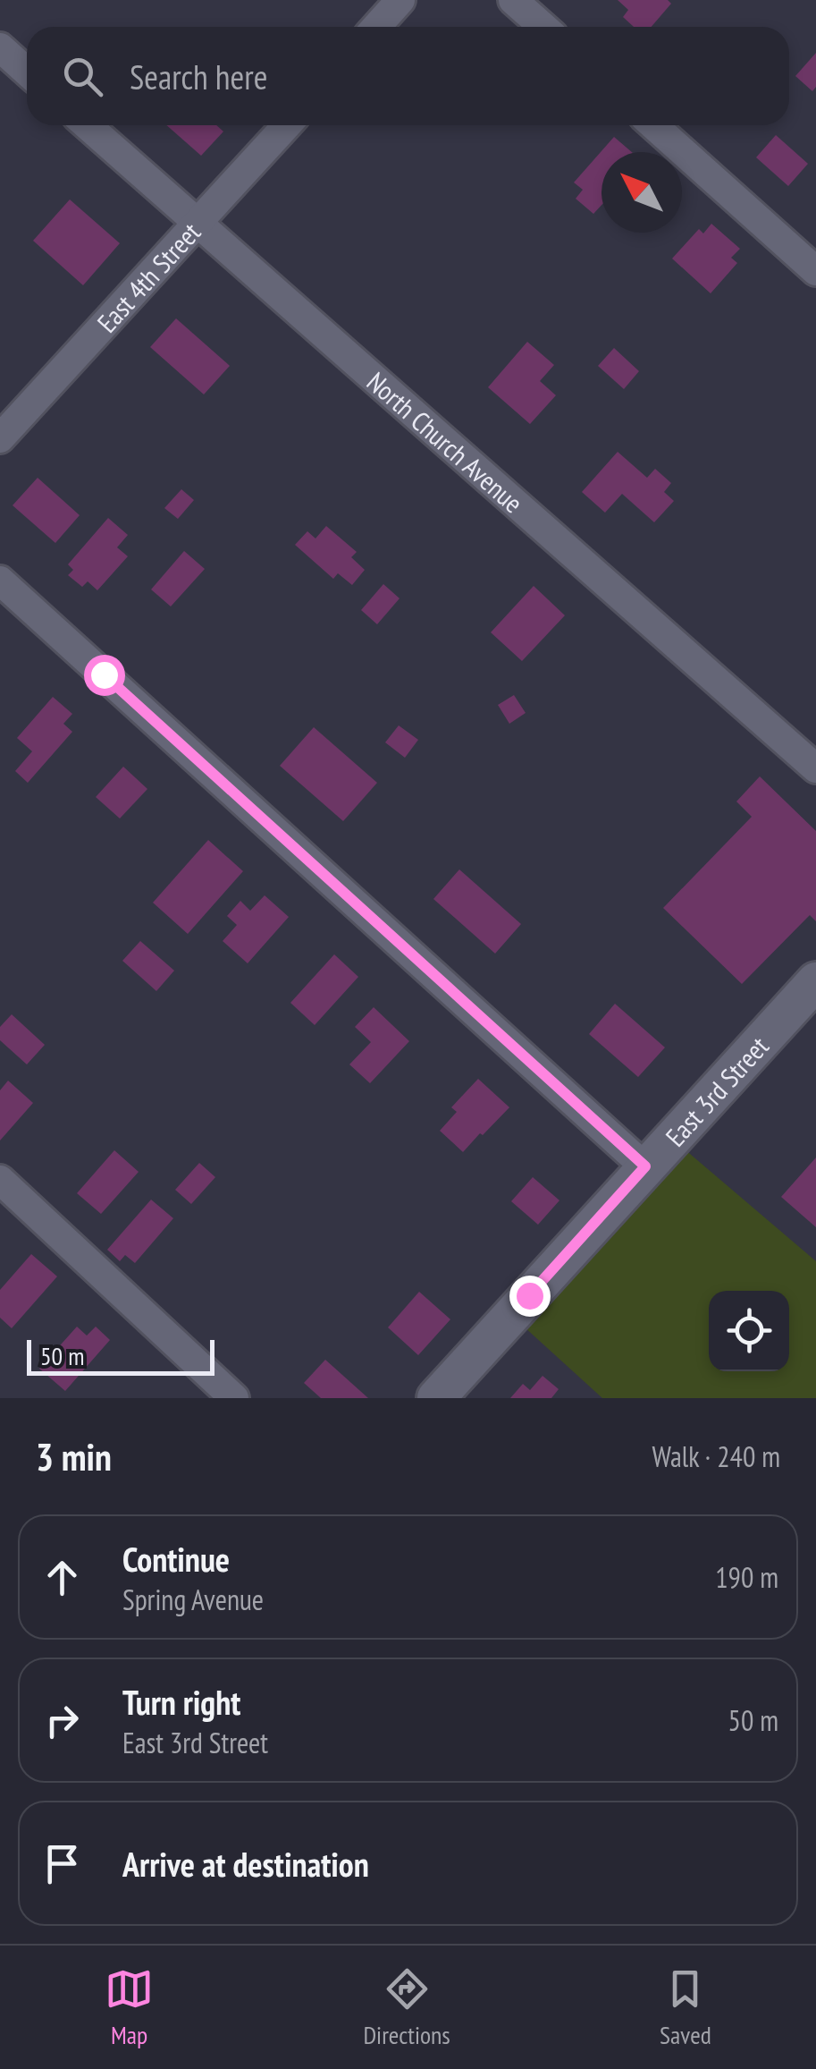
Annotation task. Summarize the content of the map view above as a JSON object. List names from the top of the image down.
{
  "streets": {
    "street": ["East 4th Street", "North Church Avenue", "East 3rd Street"]
  },
  "crossings": [
    ["East 4th Street", "North Church Avenue"]
  ],
  "scale_bar": "50 m",
  "north": "top left",
  "page": {
    "search": "Search here",
    "scale": "50 m",
    "heading": ["3 min", "Walk · 240 m"],
    "list": [
      ["Continue", "Spring Avenue", "190 m"],
      ["Turn right", "East 3rd Street", "50 m"],
      "Arrive at destination"
    ],
    "nav": ["Map", "Directions", "Saved"]
  }
}
